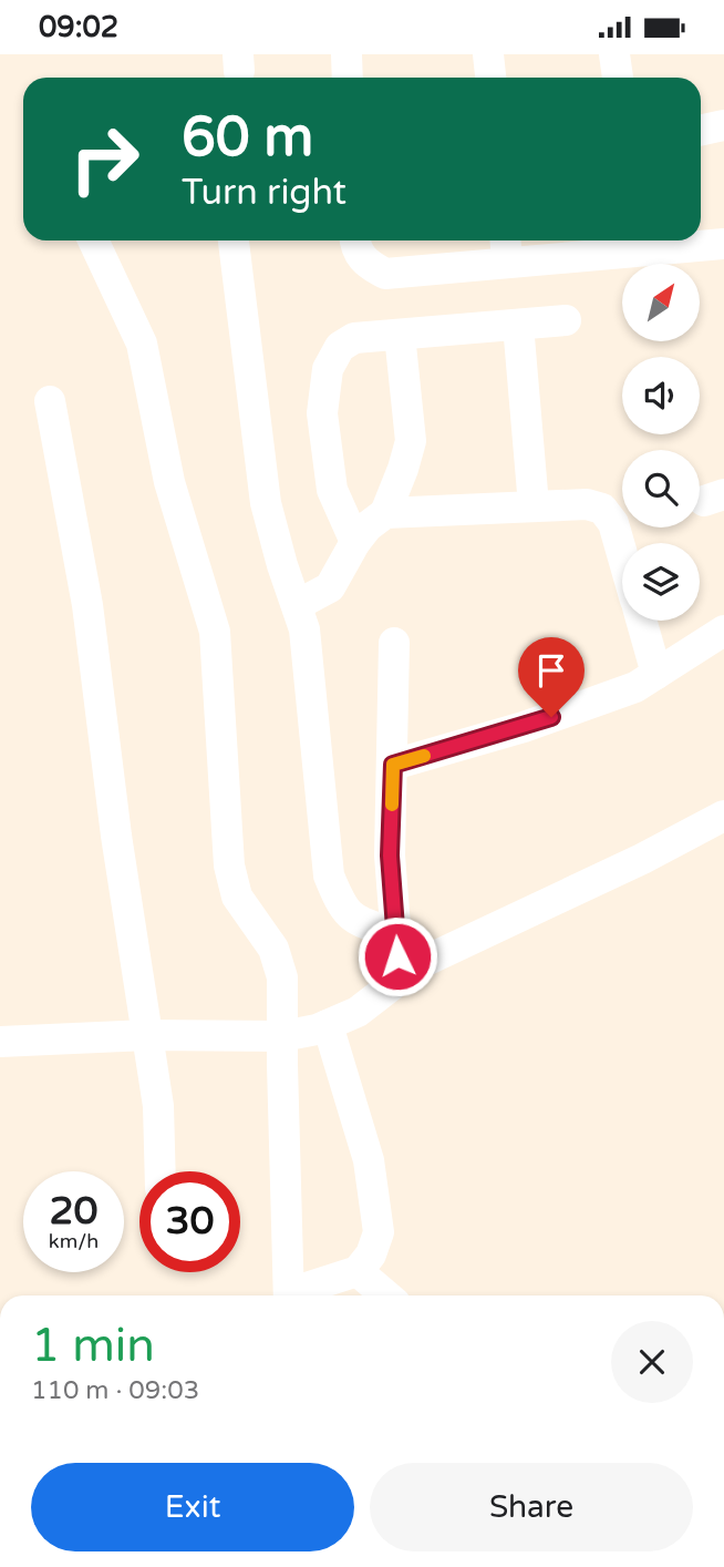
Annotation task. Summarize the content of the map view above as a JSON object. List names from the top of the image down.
{
  "north": "top right",
  "page": {
    "status": "09:02",
    "turn": ["60 m", "Turn right"],
    "speed": "20 km/h",
    "limit": "30",
    "heading": ["1 min", "110 m · 09:03"],
    "buttons": ["Exit", "Share"]
  }
}
